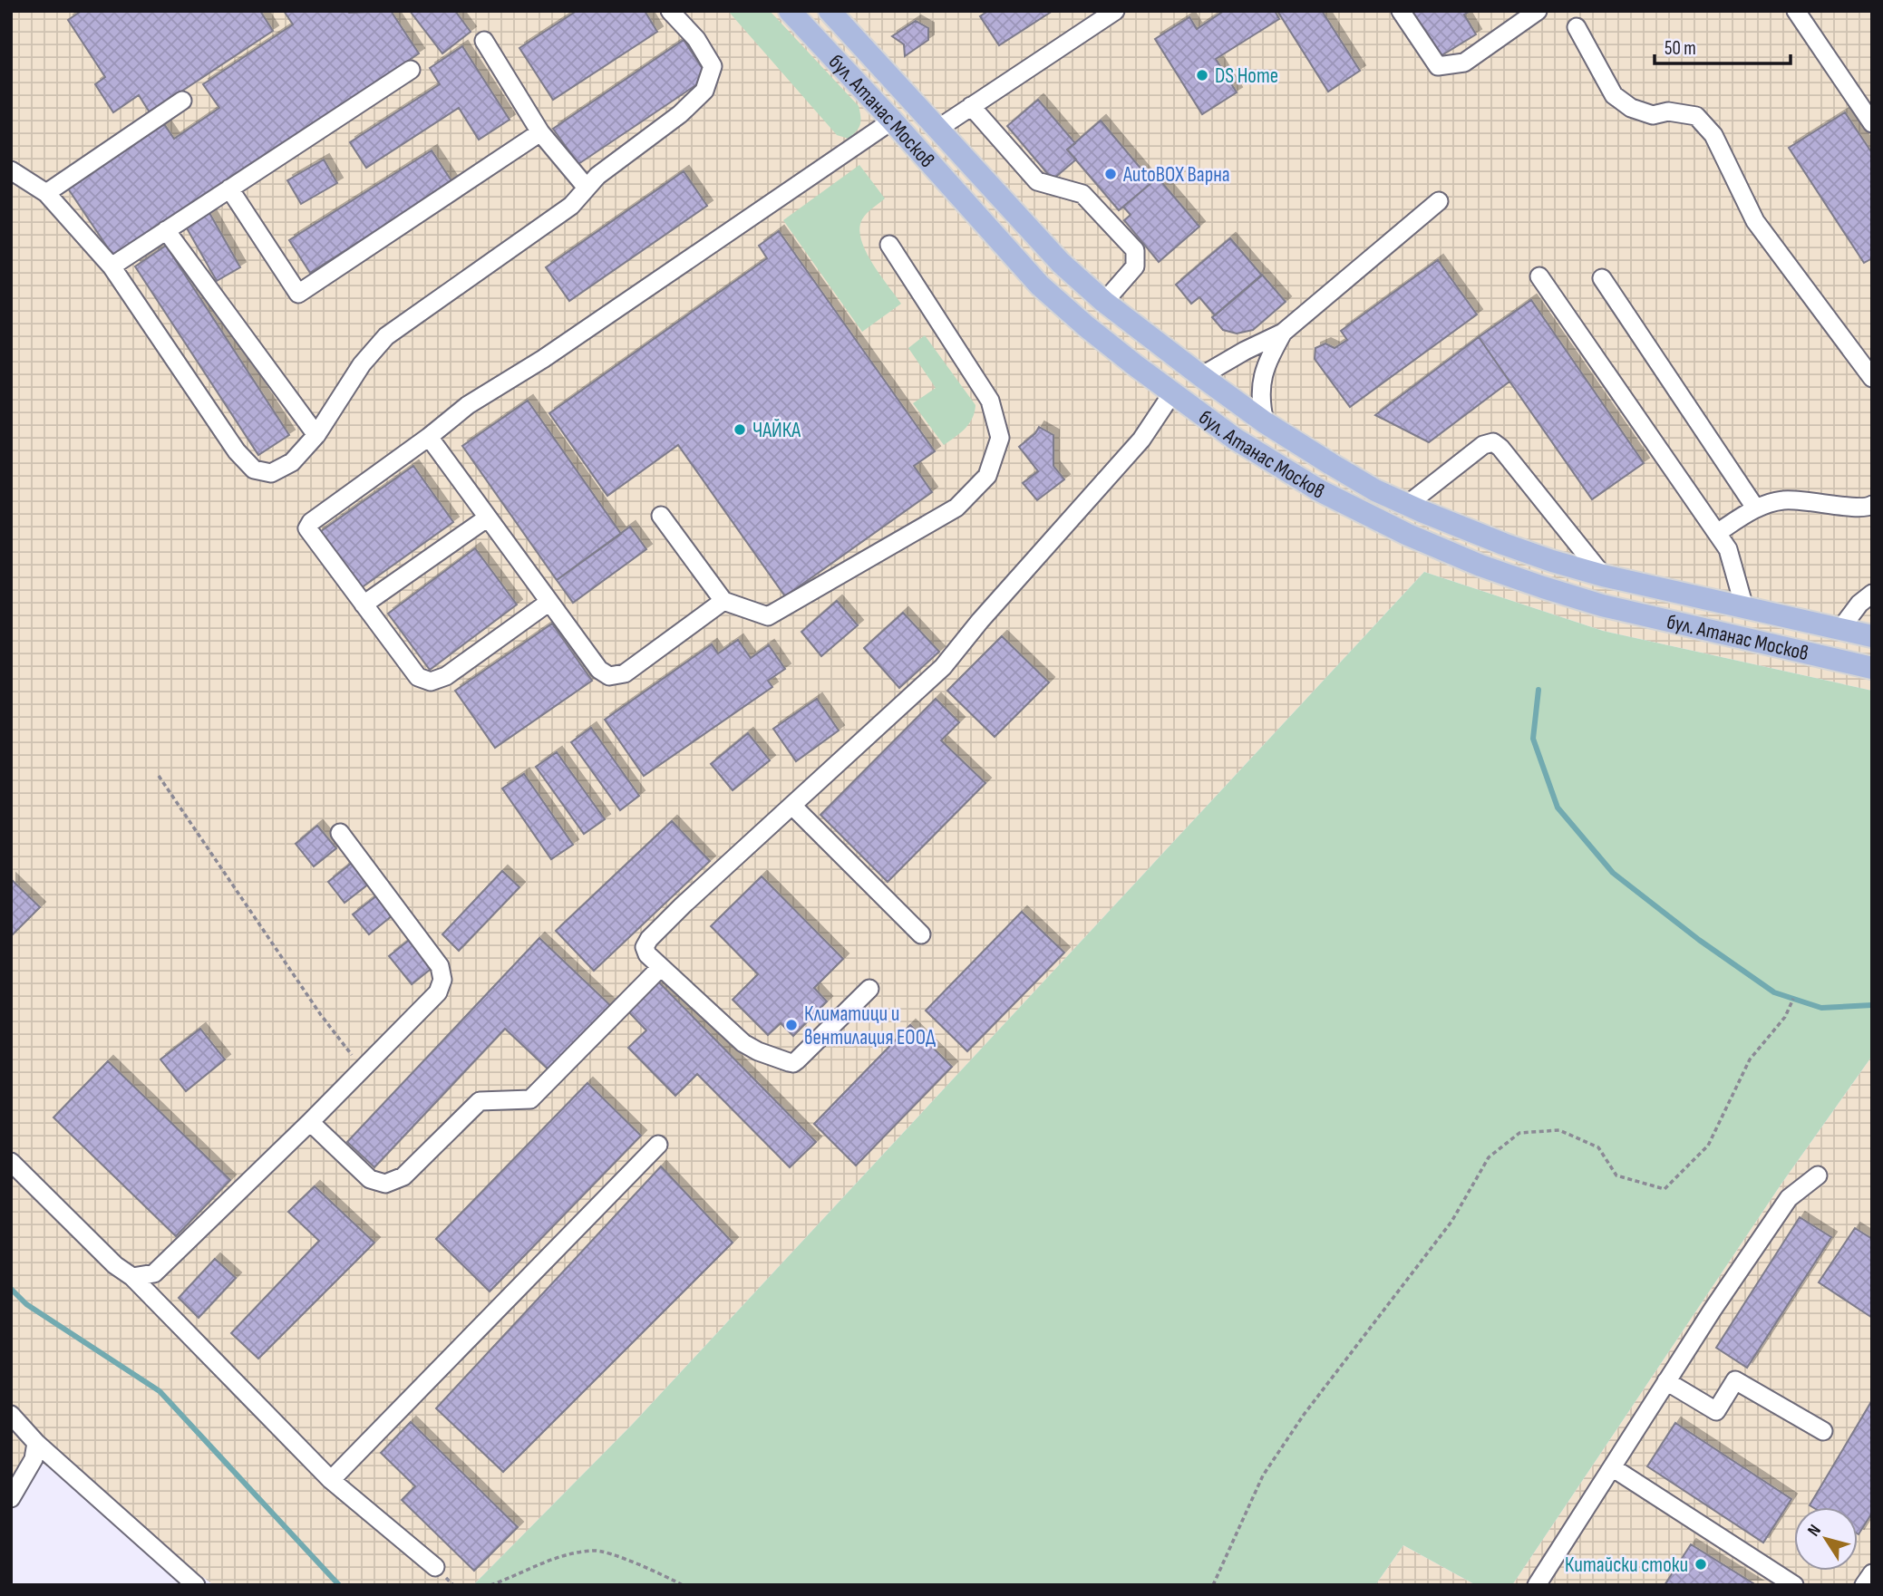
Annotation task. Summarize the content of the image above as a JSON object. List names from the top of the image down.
{
  "streets": {
    "main road": ["бул. Атанас Москов"]
  },
  "places": [
    "DS Home",
    "AutoBOX Варна",
    "ЧАЙКА",
    "Климатици и вентилация ЕООД",
    "Китайски стоки"
  ],
  "scale_bar": "50 m",
  "north": "top left"
}
